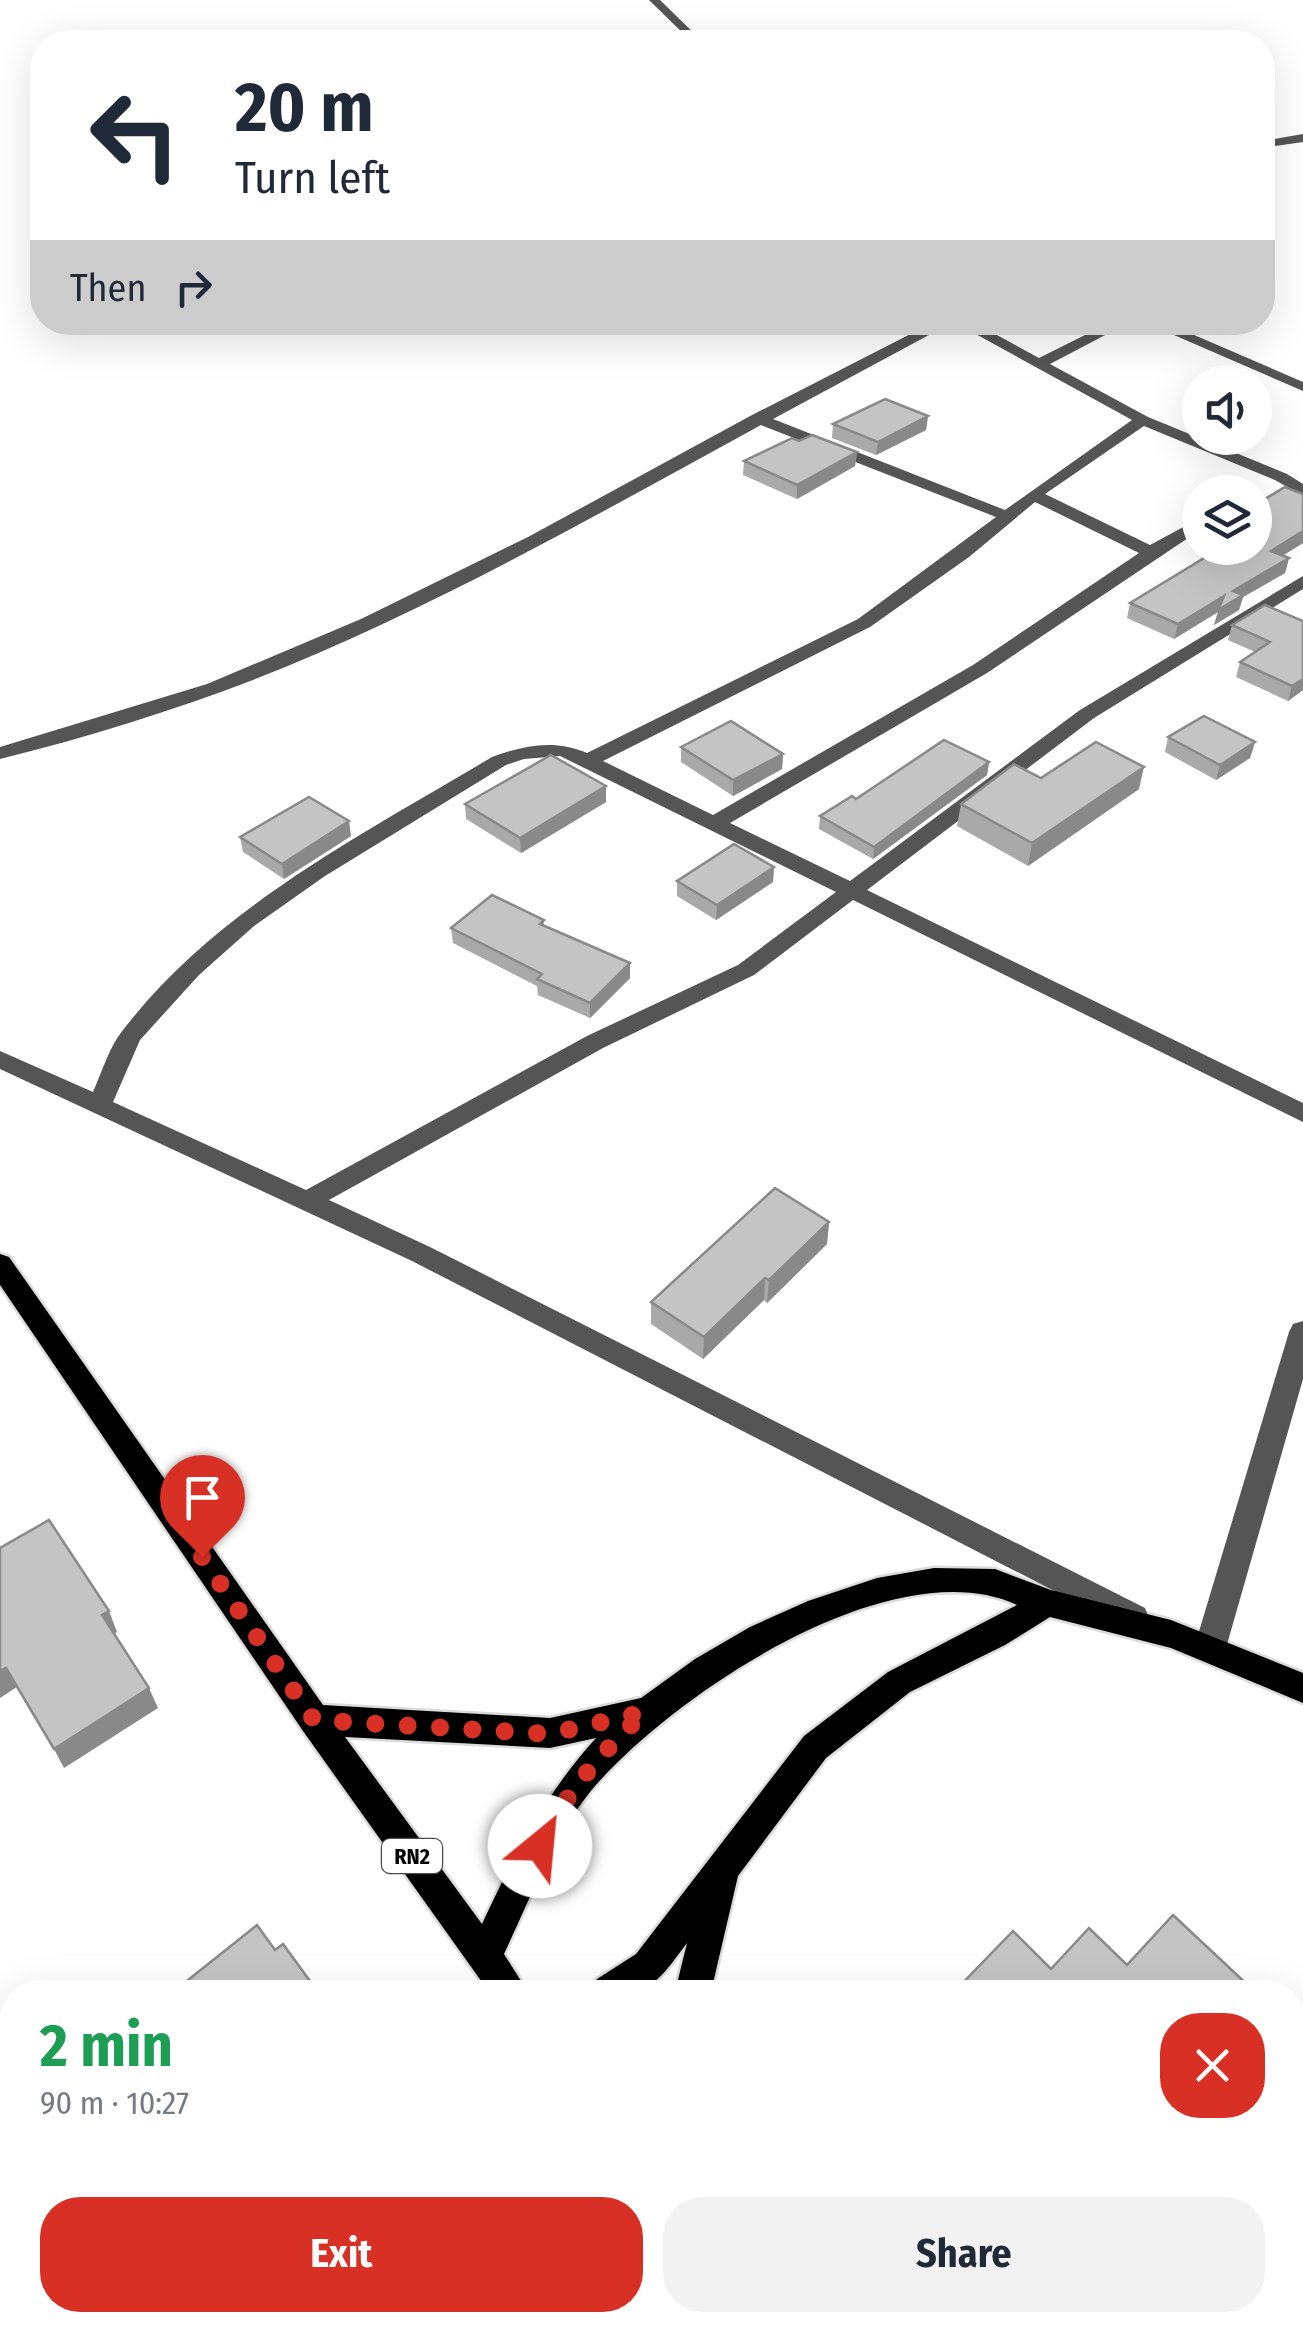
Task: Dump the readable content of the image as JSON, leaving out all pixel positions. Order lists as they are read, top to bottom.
{
  "streets": {
    "main road": ["RN2"]
  },
  "page": {
    "turn": ["20 m", "Turn left"],
    "then": "Then",
    "heading": ["2 min", "90 m · 10:27"],
    "buttons": ["Exit", "Share"]
  }
}
